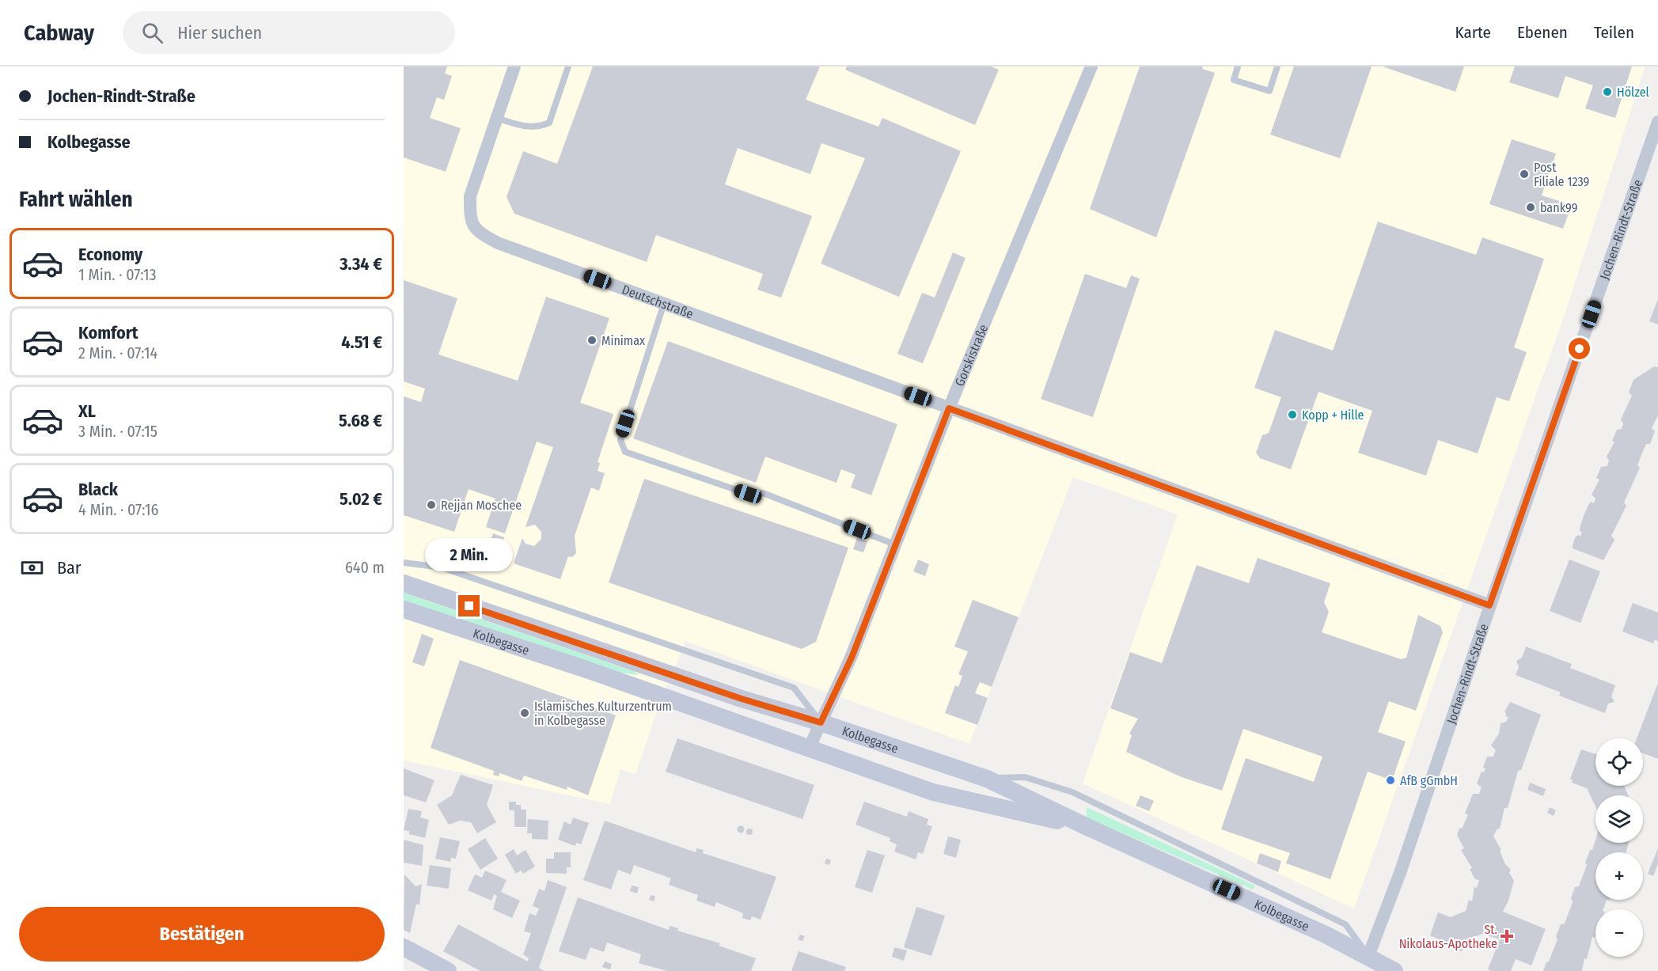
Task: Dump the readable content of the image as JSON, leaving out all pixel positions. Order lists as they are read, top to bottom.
{
  "streets": {
    "main road": ["Kolbegasse"],
    "street": ["Jochen-Rindt-Straße", "Deutschstraße", "Gorskistraße"]
  },
  "crossings": [
    ["Jochen-Rindt-Straße", "Deutschstraße"],
    ["Jochen-Rindt-Straße", "Kolbegasse"],
    ["Deutschstraße", "Gorskistraße"],
    ["Gorskistraße", "Kolbegasse"]
  ],
  "places": {
    "other": [
      "Hölzel",
      "Post Filiale 1239",
      "bank99",
      "Minimax",
      "Kopp + Hille",
      "Rejjan Moschee",
      "Islamisches Kulturzentrum in Kolbegasse",
      "AfB gGmbH"
    ],
    "health": ["St. Nikolaus-Apotheke"]
  },
  "page": {
    "header": "Cabway",
    "search": "Hier suchen",
    "nav": ["Karte", "Ebenen", "Teilen"],
    "banner": ["Jochen-Rindt-Straße", "Kolbegasse"],
    "heading": "Fahrt wählen",
    "list": [
      {
        "name": "Economy",
        "note": "1 Min. · 07:13",
        "value": "3.34 €"
      },
      {
        "name": "Komfort",
        "note": "2 Min. · 07:14",
        "value": "4.51 €"
      },
      {
        "name": "XL",
        "note": "3 Min. · 07:15",
        "value": "5.68 €"
      },
      {
        "name": "Black",
        "note": "4 Min. · 07:16",
        "value": "5.02 €"
      }
    ],
    "bubble": "2 Min.",
    "pay": ["Bar", "640 m"],
    "map_buttons": ["+", "−"],
    "buttons": "Bestätigen"
  }
}
